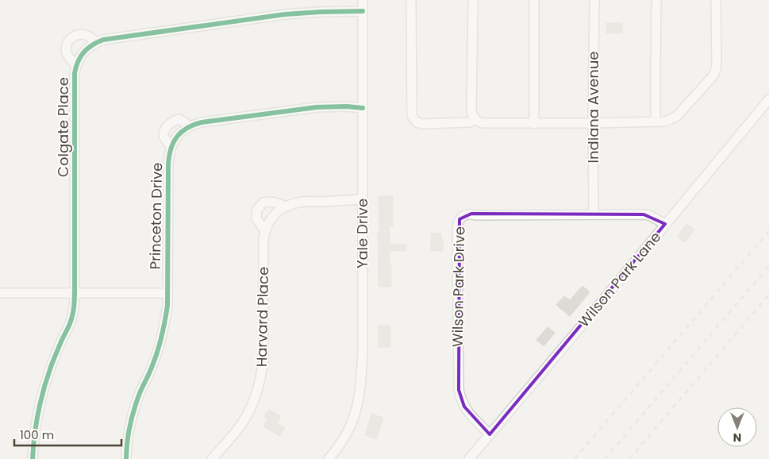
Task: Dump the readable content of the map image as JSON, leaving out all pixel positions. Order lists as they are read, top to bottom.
{
  "streets": {
    "street": [
      "Indiana Avenue",
      "Colgate Place",
      "Princeton Drive",
      "Yale Drive",
      "Wilson Park Lane",
      "Wilson Park Drive",
      "Harvard Place"
    ]
  },
  "crossings": [
    ["Indiana Avenue", "Wilson Park Drive"],
    ["Colgate Place", "Yale Drive"],
    ["Princeton Drive", "Yale Drive"],
    ["Yale Drive", "Harvard Place"],
    ["Wilson Park Lane", "Wilson Park Drive"]
  ],
  "scale_bar": "100 m",
  "north": "bottom"
}
